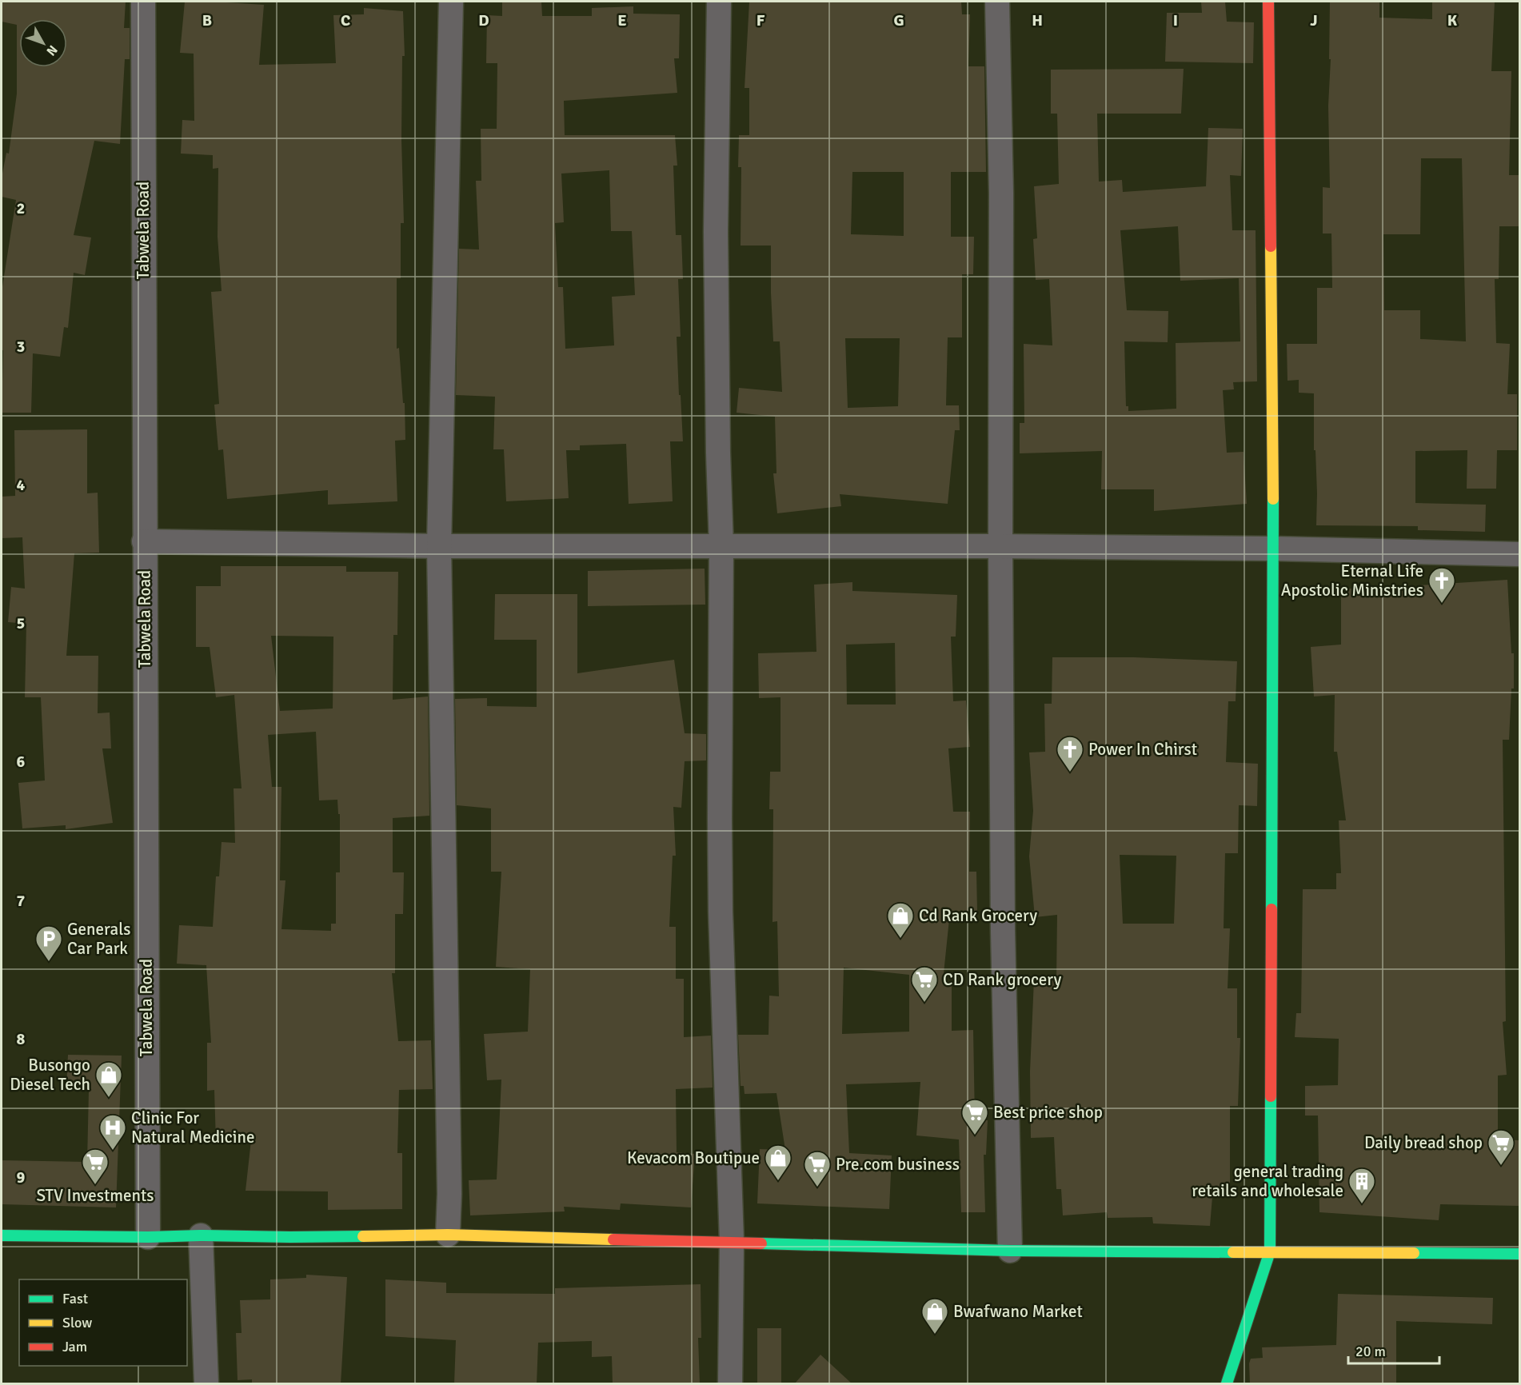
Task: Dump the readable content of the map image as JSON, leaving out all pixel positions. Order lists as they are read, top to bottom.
{
  "streets": {
    "street": ["Tabwela Road"]
  },
  "places": {
    "church": ["Eternal Life Apostolic Ministries", "Power In Chirst"],
    "shop": [
      "Cd Rank Grocery",
      "Busongo Diesel Tech",
      "Kevacom Boutipue",
      "Bwafwano Market"
    ],
    "parking": ["Generals Car Park"],
    "supermarket": [
      "CD Rank grocery",
      "Best price shop",
      "Daily bread shop",
      "STV Investments",
      "Pre.com business"
    ],
    "hospital": ["Clinic For Natural Medicine"],
    "building": ["general trading retails and wholesale"]
  },
  "legend": ["Fast", "Slow", "Jam"],
  "scale_bar": "20 m",
  "north": "bottom right",
  "grid": {
    "columns": [
      "B",
      "C",
      "D",
      "E",
      "F",
      "G",
      "H",
      "I",
      "J",
      "K"
    ],
    "rows": [
      "2",
      "3",
      "4",
      "5",
      "6",
      "7",
      "8",
      "9"
    ]
  }
}
